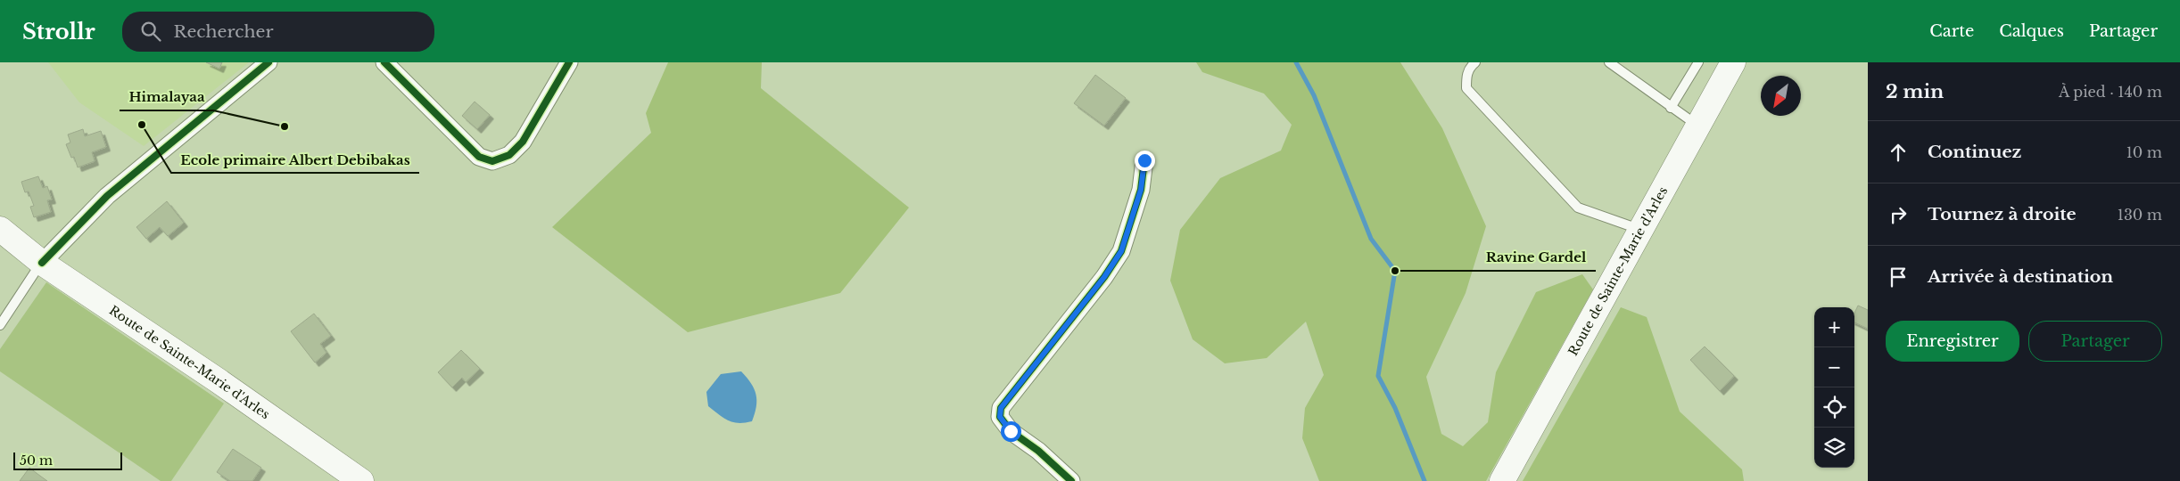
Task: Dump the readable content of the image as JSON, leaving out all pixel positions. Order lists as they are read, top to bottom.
{
  "streets": {
    "main road": ["Route de Sainte-Marie d'Arles"]
  },
  "places": ["Ecole primaire Albert Debibakas", "Himalayaa", "Ravine Gardel"],
  "scale_bar": "50 m",
  "north": "bottom left",
  "page": {
    "header": "Strollr",
    "search": "Rechercher",
    "nav": ["Carte", "Calques", "Partager"],
    "heading": ["2 min", "À pied · 140 m"],
    "list": [
      ["Continuez", "10 m"],
      ["Tournez à droite", "130 m"],
      "Arrivée à destination"
    ],
    "map_buttons": ["+", "−"],
    "buttons": ["Enregistrer", "Partager"],
    "scale": "50 m"
  }
}
